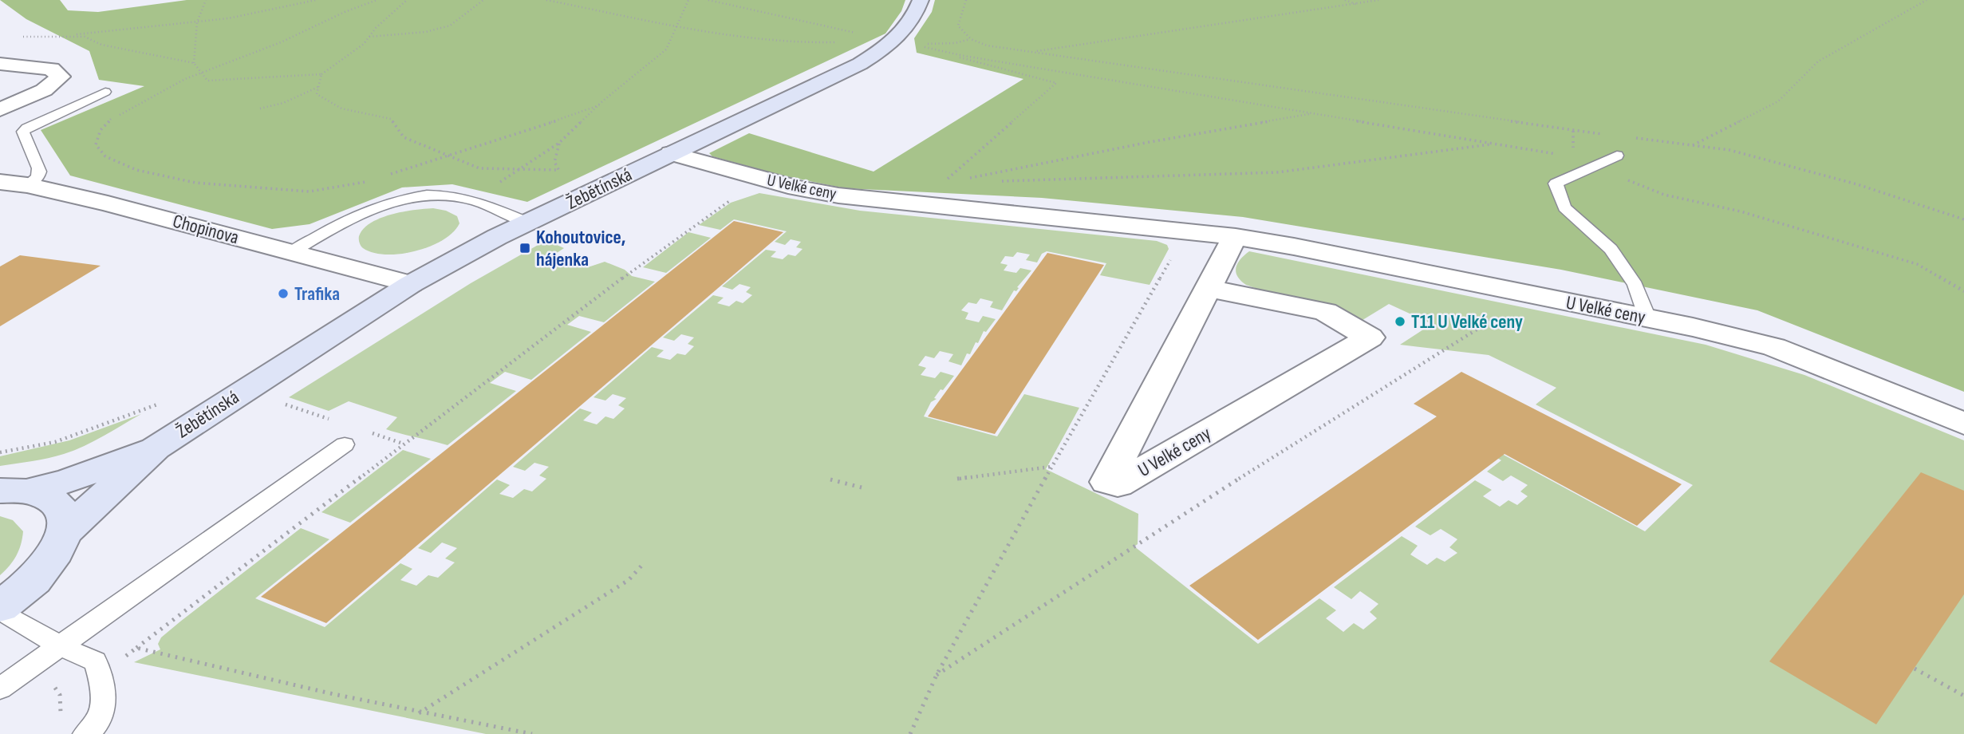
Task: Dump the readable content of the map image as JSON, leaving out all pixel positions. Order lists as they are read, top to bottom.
{
  "streets": {
    "street": ["U Velké ceny", "Žebětínská", "Chopinova"]
  },
  "crossings": [
    ["U Velké ceny", "Žebětínská"],
    ["Žebětínská", "Chopinova"]
  ],
  "places": {
    "transit": ["Kohoutovice, hájenka"],
    "other": ["Trafika", "T11 U Velké ceny"]
  }
}
